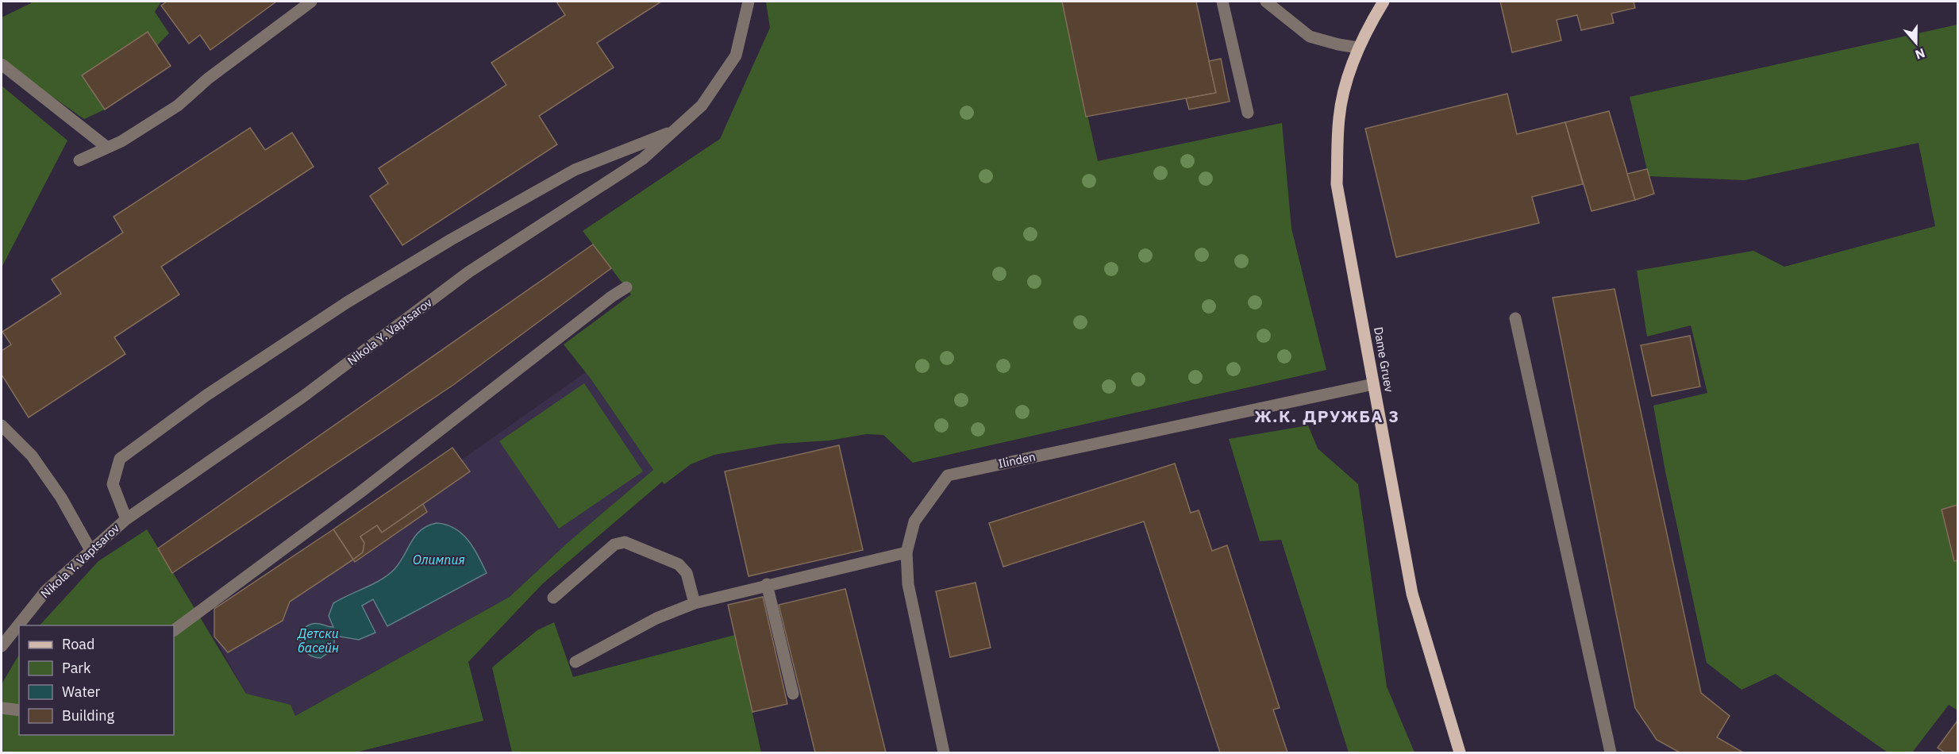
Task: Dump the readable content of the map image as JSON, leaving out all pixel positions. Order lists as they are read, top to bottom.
{
  "streets": {
    "main road": ["Dame Gruev"],
    "street": ["Nikola Y. Vaptsarov", "Ilinden"]
  },
  "crossings": [
    ["Dame Gruev", "Ilinden"]
  ],
  "districts": ["Ж.К. ДРУЖБА 3"],
  "water": ["Олимпия", "Детски басейн"],
  "legend": [
    "Road",
    "Park",
    "Water",
    "Building"
  ],
  "north": "bottom"
}
